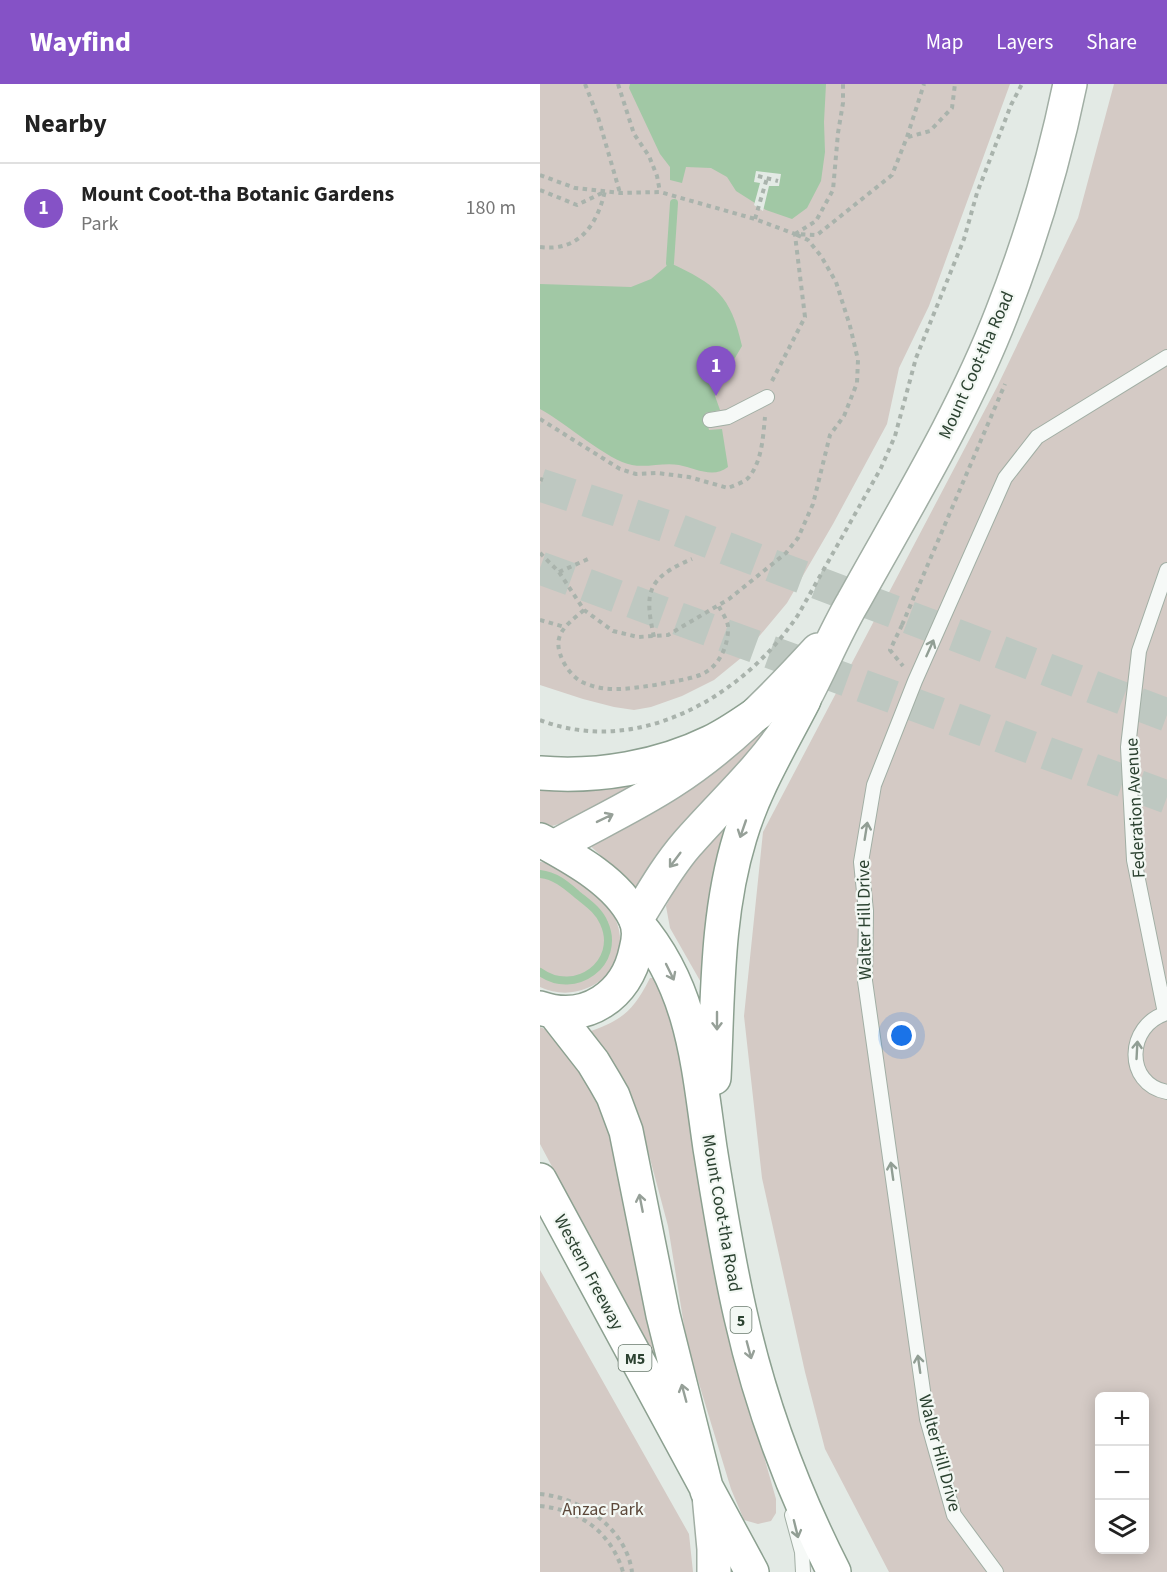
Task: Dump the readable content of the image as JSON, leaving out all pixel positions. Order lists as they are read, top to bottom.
{
  "streets": {
    "main road": [
      "Mount Coot-tha Road",
      "Western Freeway",
      "5",
      "M5"
    ],
    "lane": ["Federation Avenue", "Walter Hill Drive"]
  },
  "crossings": [
    ["Mount Coot-tha Road", "5"]
  ],
  "one_way": ["Walter Hill Drive"],
  "parks": ["Anzac Park"],
  "page": {
    "header": "Wayfind",
    "nav": ["Map", "Layers", "Share"],
    "heading": "Nearby",
    "list": [
      {
        "mark": "1",
        "name": "Mount Coot-tha Botanic Gardens",
        "note": "Park",
        "value": "180 m"
      }
    ],
    "pins": "1",
    "map_buttons": ["+", "−"]
  }
}
